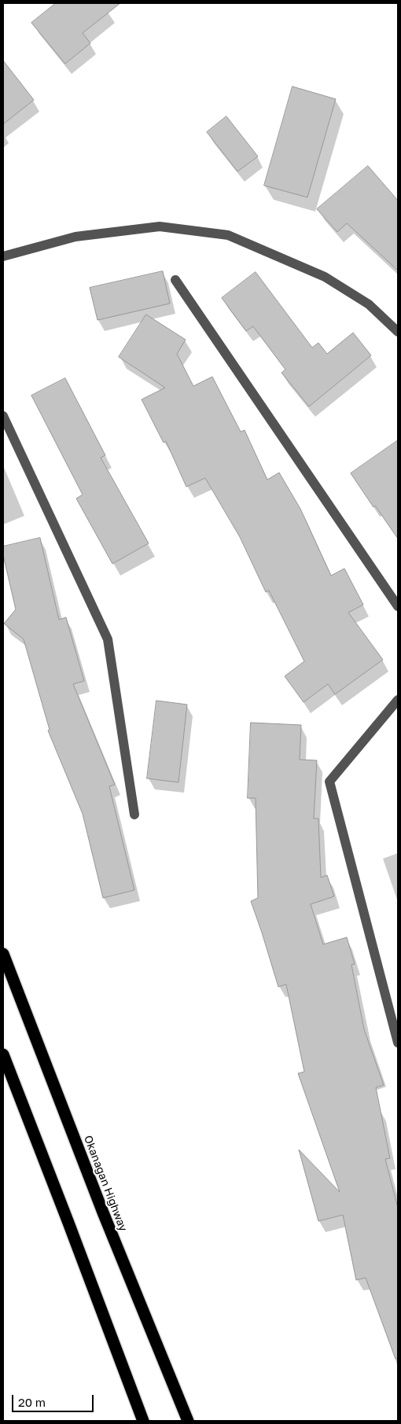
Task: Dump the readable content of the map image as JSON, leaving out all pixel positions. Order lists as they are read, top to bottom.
{
  "streets": {
    "highway": ["Okanagan Highway"]
  },
  "scale_bar": "20 m"
}
